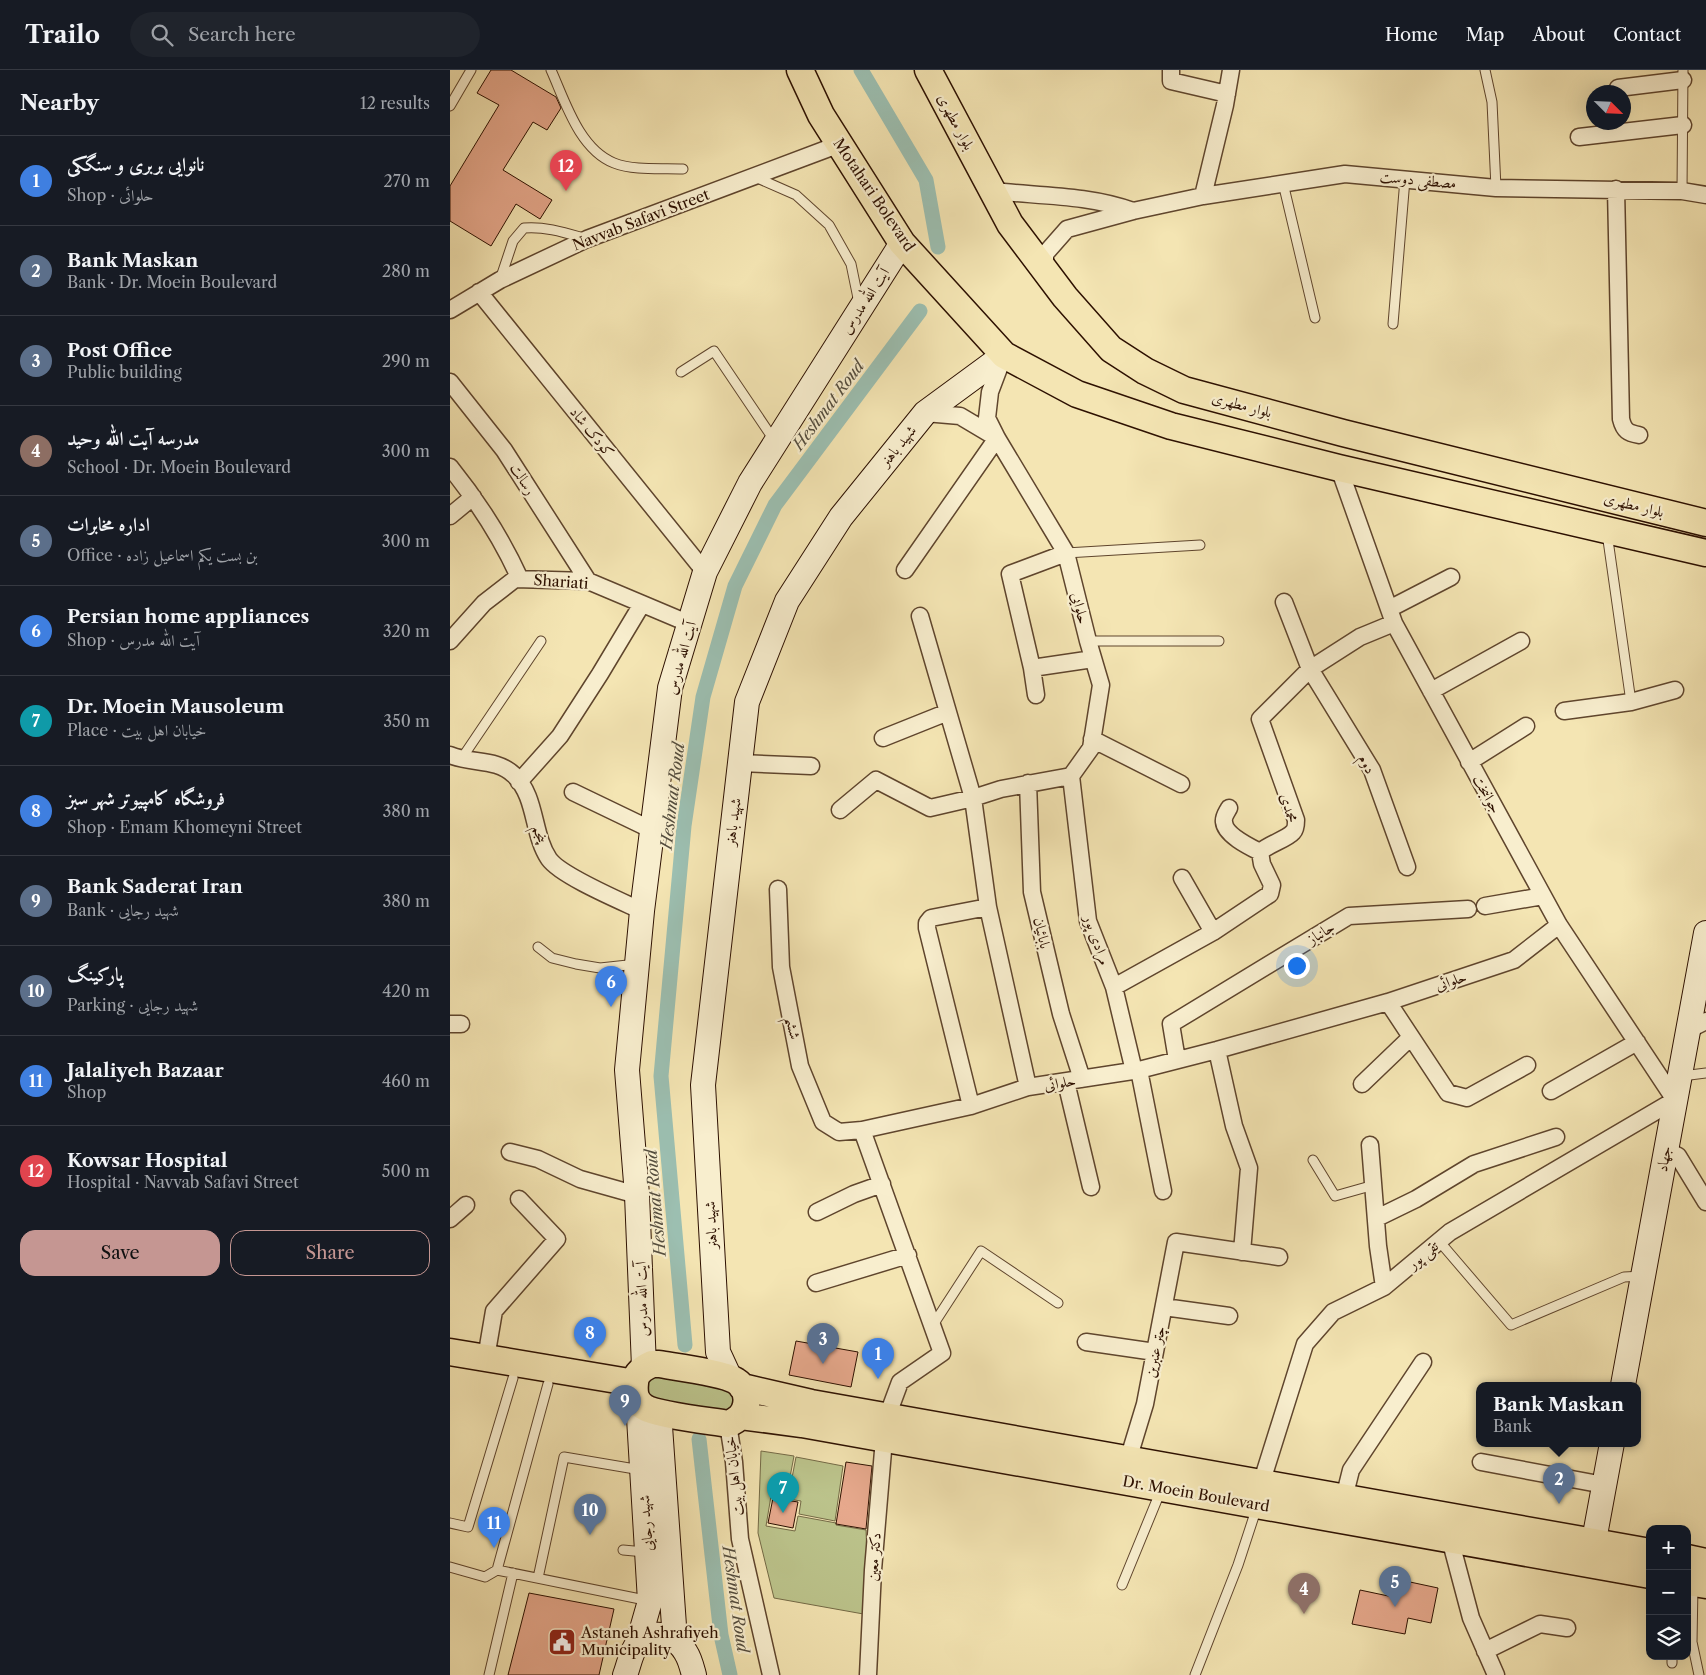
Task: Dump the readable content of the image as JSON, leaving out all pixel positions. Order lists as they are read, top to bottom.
{
  "streets": {
    "main road": [
      "بلوار مطهری",
      "Motahari Bolevard",
      "آیت الله مدرس",
      "شهید باهنر",
      "جهاد",
      "Dr. Moein Boulevard",
      "شهید رجایی"
    ],
    "street": [
      "مصطفی دوست",
      "Navvab Safavi Street",
      "کودک شاد",
      "رسالت",
      "Shariati",
      "حلوایی",
      "دوم",
      "جوانبخت",
      "محمدی",
      "پنجم",
      "بابائیان",
      "جانباز",
      "مرادی پور",
      "حلوائی",
      "ششم",
      "تقی پور",
      "چتر عنبرین",
      "خیابان اهل بیت",
      "دکتر معین"
    ]
  },
  "crossings": [
    ["بلوار مطهری", "مصطفی دوست"],
    ["بلوار مطهری", "Motahari Bolevard"],
    ["بلوار مطهری", "شهید باهنر"],
    ["بلوار مطهری", "حلوایی"],
    ["بلوار مطهری", "جوانبخت"],
    ["Motahari Bolevard", "Navvab Safavi Street"],
    ["Motahari Bolevard", "آیت الله مدرس"],
    ["Motahari Bolevard", "شهید باهنر"],
    ["Motahari Bolevard", "حلوایی"],
    ["Navvab Safavi Street", "کودک شاد"],
    ["آیت الله مدرس", "کودک شاد"],
    ["آیت الله مدرس", "Shariati"],
    ["آیت الله مدرس", "پنجم"],
    ["آیت الله مدرس", "Dr. Moein Boulevard"],
    ["آیت الله مدرس", "شهید رجایی"],
    ["شهید باهنر", "حلوایی"],
    ["شهید باهنر", "Dr. Moein Boulevard"],
    ["رسالت", "Shariati"],
    ["حلوایی", "مرادی پور"],
    ["دوم", "محمدی"],
    ["جوانبخت", "محمدی"],
    ["جوانبخت", "حلوائی"],
    ["جوانبخت", "جهاد"],
    ["جوانبخت", "تقی پور"],
    ["بابائیان", "حلوائی"],
    ["جانباز", "حلوائی"],
    ["مرادی پور", "حلوائی"],
    ["حلوائی", "ششم"],
    ["جهاد", "تقی پور"],
    ["تقی پور", "Dr. Moein Boulevard"],
    ["چتر عنبرین", "Dr. Moein Boulevard"],
    ["خیابان اهل بیت", "Dr. Moein Boulevard"],
    ["Dr. Moein Boulevard", "شهید رجایی"],
    ["Dr. Moein Boulevard", "دکتر معین"]
  ],
  "water": ["Heshmat Roud"],
  "places": {
    "public building": ["Astaneh Ashrafiyeh Municipality"]
  },
  "north": "bottom right",
  "page": {
    "header": "Trailo",
    "search": "Search here",
    "nav": [
      "Home",
      "Map",
      "About",
      "Contact"
    ],
    "heading": ["Nearby", "12 results"],
    "list": [
      {
        "mark": "1",
        "name": "نانوایی بربری و سنگکی",
        "note": "Shop · حلوائی",
        "value": "270 m"
      },
      {
        "mark": "2",
        "name": "Bank Maskan",
        "note": "Bank · Dr. Moein Boulevard",
        "value": "280 m"
      },
      {
        "mark": "3",
        "name": "Post Office",
        "note": "Public building",
        "value": "290 m"
      },
      {
        "mark": "4",
        "name": "مدرسه آیت الله وحید",
        "note": "School · Dr. Moein Boulevard",
        "value": "300 m"
      },
      {
        "mark": "5",
        "name": "اداره مخابرات",
        "note": "Office · بن بست یکم اسماعیل زاده",
        "value": "300 m"
      },
      {
        "mark": "6",
        "name": "Persian home appliances",
        "note": "Shop · آیت الله مدرس",
        "value": "320 m"
      },
      {
        "mark": "7",
        "name": "Dr. Moein Mausoleum",
        "note": "Place · خیابان اهل بیت",
        "value": "350 m"
      },
      {
        "mark": "8",
        "name": "فروشگاه کامپیوتر شهر سبز",
        "note": "Shop · Emam Khomeyni Street",
        "value": "380 m"
      },
      {
        "mark": "9",
        "name": "Bank Saderat Iran",
        "note": "Bank · شهید رجایی",
        "value": "380 m"
      },
      {
        "mark": "10",
        "name": "پارکینگ",
        "note": "Parking · شهید رجایی",
        "value": "420 m"
      },
      {
        "mark": "11",
        "name": "Jalaliyeh Bazaar",
        "note": "Shop",
        "value": "460 m"
      },
      {
        "mark": "12",
        "name": "Kowsar Hospital",
        "note": "Hospital · Navvab Safavi Street",
        "value": "500 m"
      }
    ],
    "pins": [
      "12",
      "6",
      "8",
      "3",
      "1",
      "9",
      "2",
      "7",
      "10",
      "11",
      "5",
      "4"
    ],
    "buttons": ["Save", "Share"],
    "popup": ["Bank Maskan", "Bank"],
    "map_buttons": ["+", "−"]
  }
}
